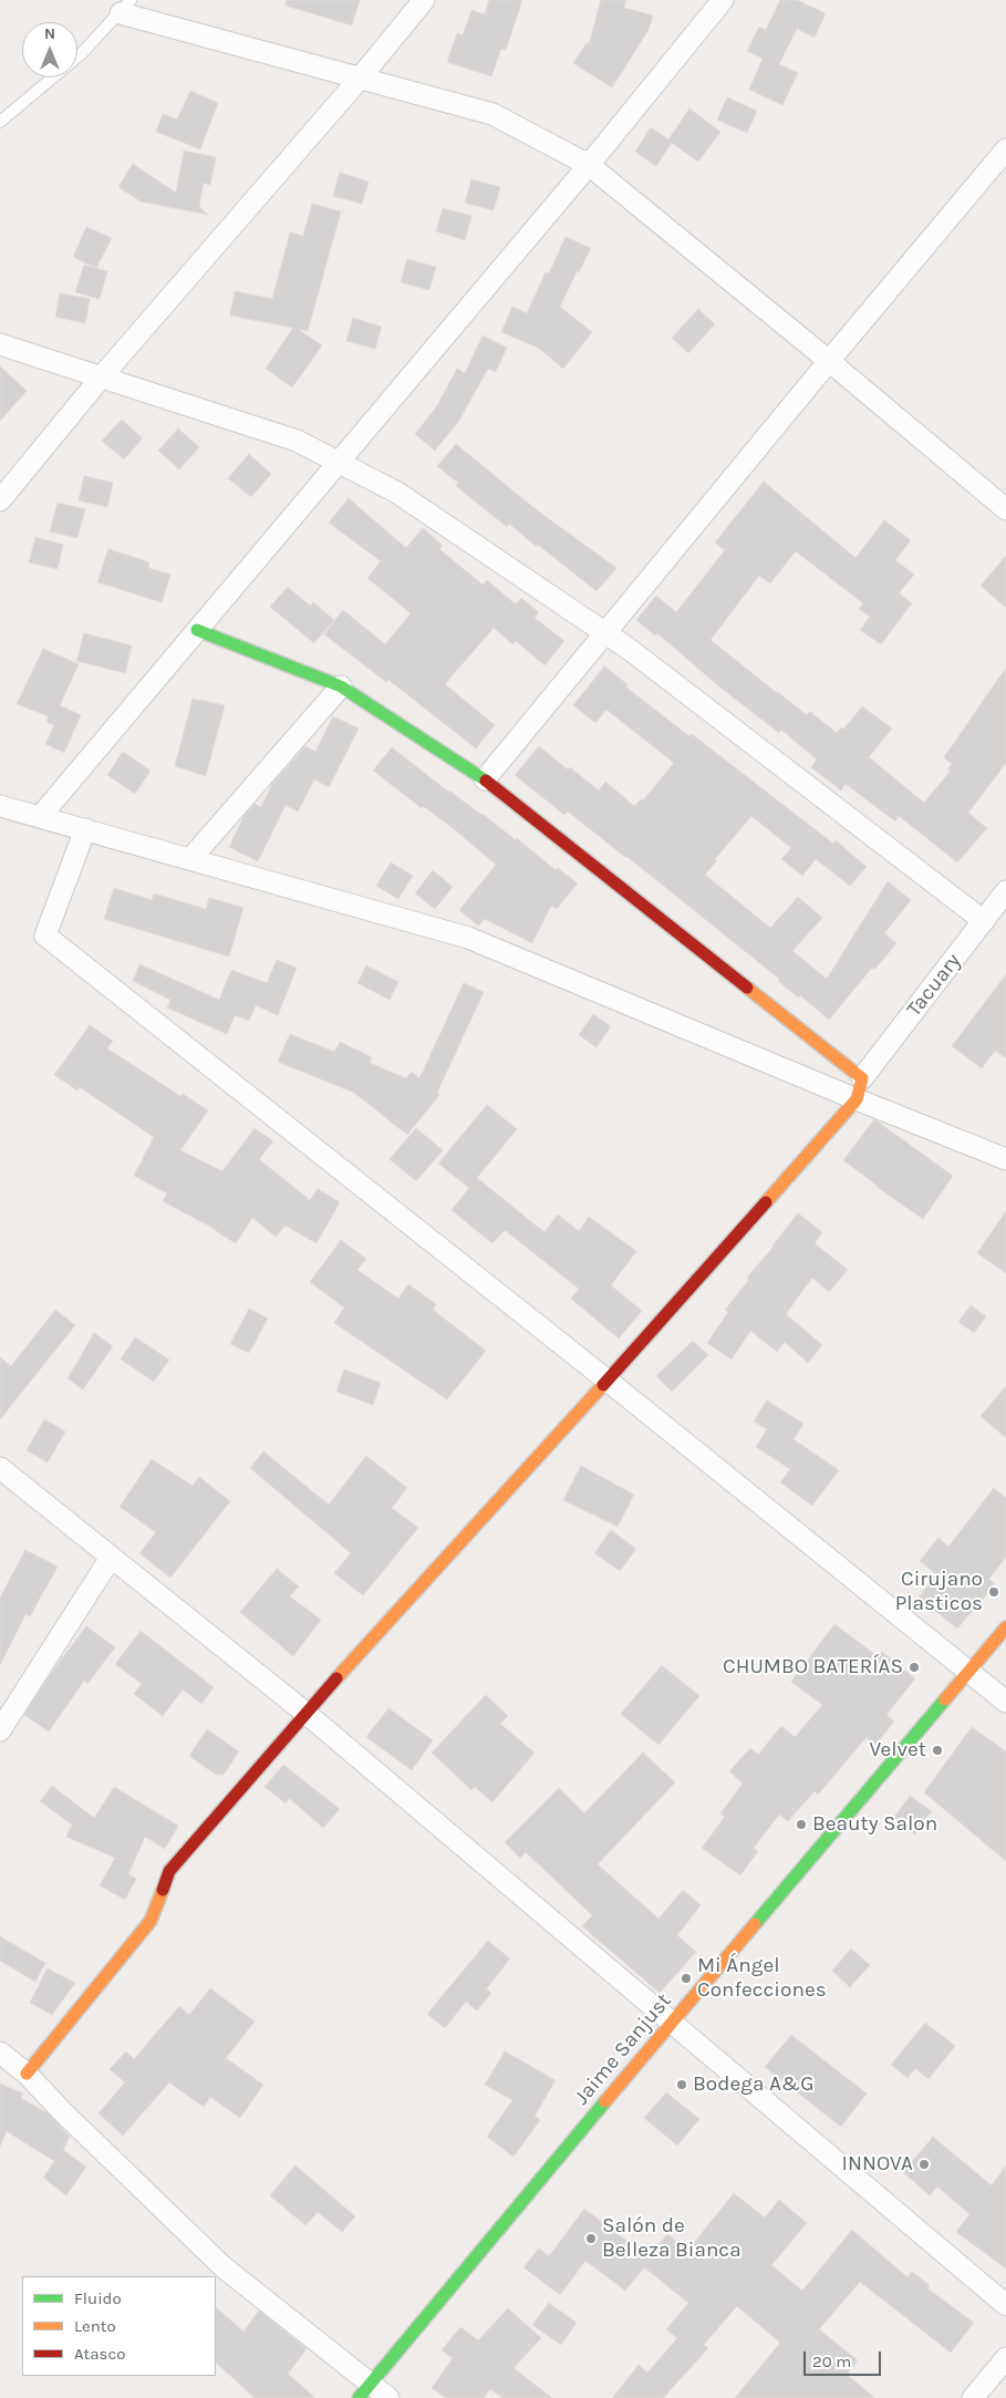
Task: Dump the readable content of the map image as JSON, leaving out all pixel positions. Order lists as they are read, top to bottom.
{
  "streets": {
    "street": ["Tacuary", "Jaime Sanjust"]
  },
  "places": [
    "Cirujano Plasticos",
    "CHUMBO BATERÍAS",
    "Velvet",
    "Beauty Salon",
    "Mi Ángel Confecciones",
    "Bodega A&G",
    "INNOVA",
    "Salón de Belleza Bianca"
  ],
  "legend": ["Fluido", "Lento", "Atasco"],
  "scale_bar": "20 m",
  "north": "top"
}
